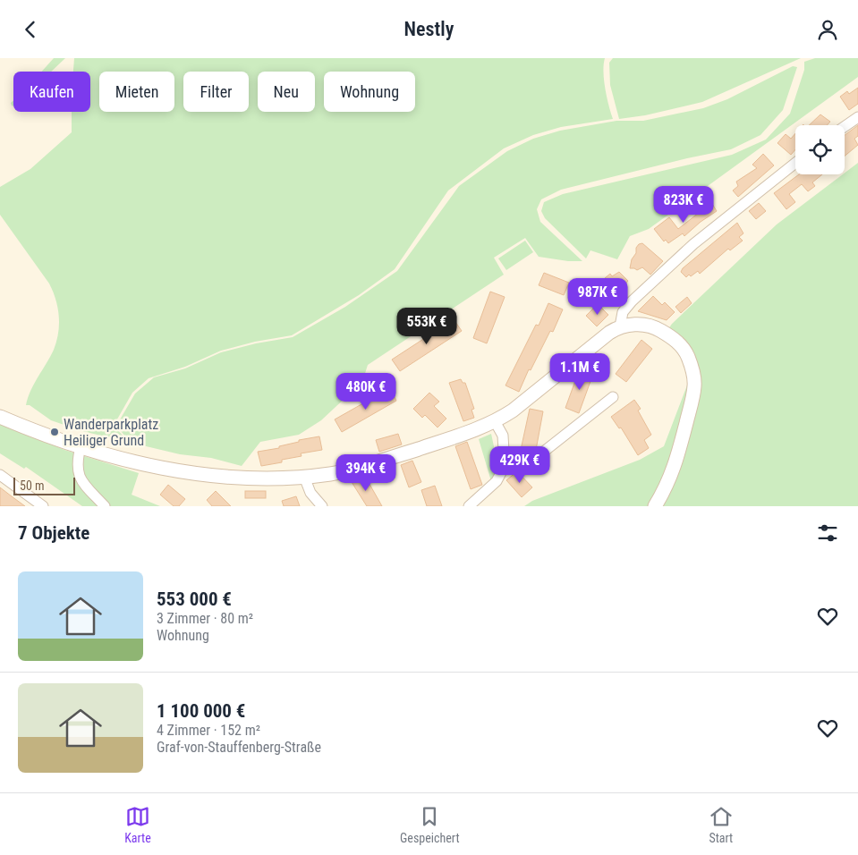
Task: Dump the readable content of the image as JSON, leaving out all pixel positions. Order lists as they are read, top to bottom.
{
  "places": ["Wanderparkplatz Heiliger Grund"],
  "scale_bar": "50 m",
  "page": {
    "header": "Nestly",
    "chip": [
      "Kaufen",
      "Mieten",
      "Filter",
      "Neu",
      "Wohnung"
    ],
    "price": [
      "823K €",
      "987K €",
      "553K €",
      "1.1M €",
      "480K €",
      "429K €",
      "394K €"
    ],
    "scale": "50 m",
    "heading": "7 Objekte",
    "list": [
      {
        "name": "553 000 €",
        "note": "3 Zimmer · 80 m² · Wohnung"
      },
      {
        "name": "1 100 000 €",
        "note": "4 Zimmer · 152 m² · Graf-von-Stauffenberg-Straße"
      }
    ],
    "tabs": ["Karte", "Gespeichert", "Start"]
  }
}
